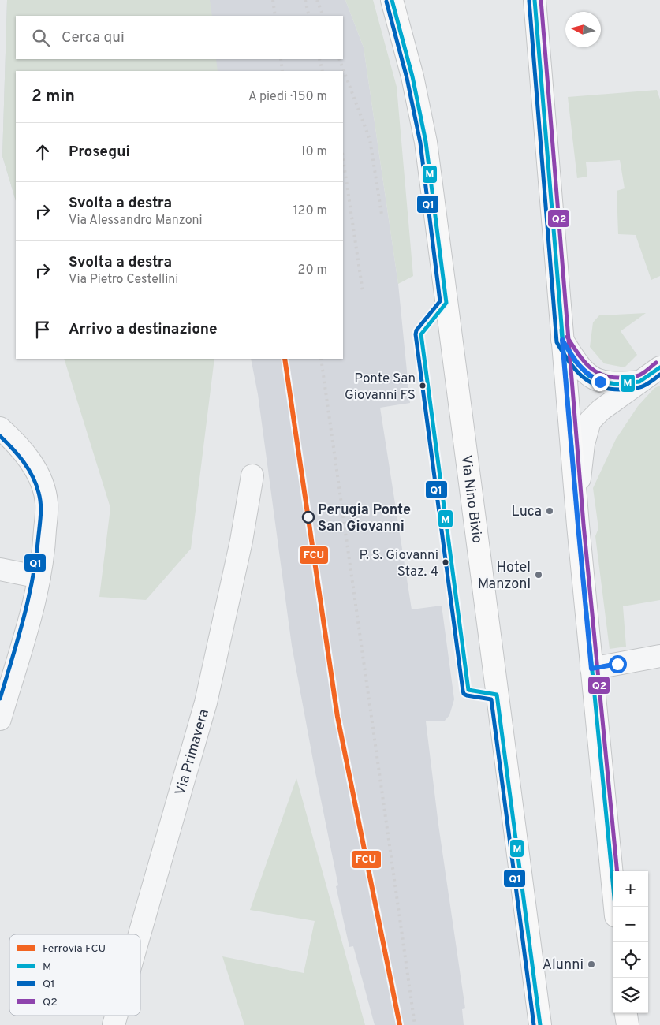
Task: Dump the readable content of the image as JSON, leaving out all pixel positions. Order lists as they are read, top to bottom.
{
  "streets": {
    "main road": ["Via Nino Bixio"],
    "street": ["Via Primavera"]
  },
  "places": [
    "Ponte San Giovanni FS",
    "Luca",
    "Perugia Ponte San Giovanni",
    "P. S. Giovanni Staz. 4",
    "Hotel Manzoni",
    "Alunni"
  ],
  "lines": [
    "transit line M",
    "transit line Q2",
    "transit line Q1",
    "rail line FCU"
  ],
  "legend": [
    "Ferrovia FCU",
    "M",
    "Q1",
    "Q2"
  ],
  "north": "left",
  "page": {
    "search": "Cerca qui",
    "heading": ["2 min", "A piedi · 150 m"],
    "list": [
      ["Prosegui", "10 m"],
      ["Svolta a destra", "Via Alessandro Manzoni", "120 m"],
      ["Svolta a destra", "Via Pietro Cestellini", "20 m"],
      "Arrivo a destinazione"
    ],
    "map_buttons": ["+", "−"]
  }
}
